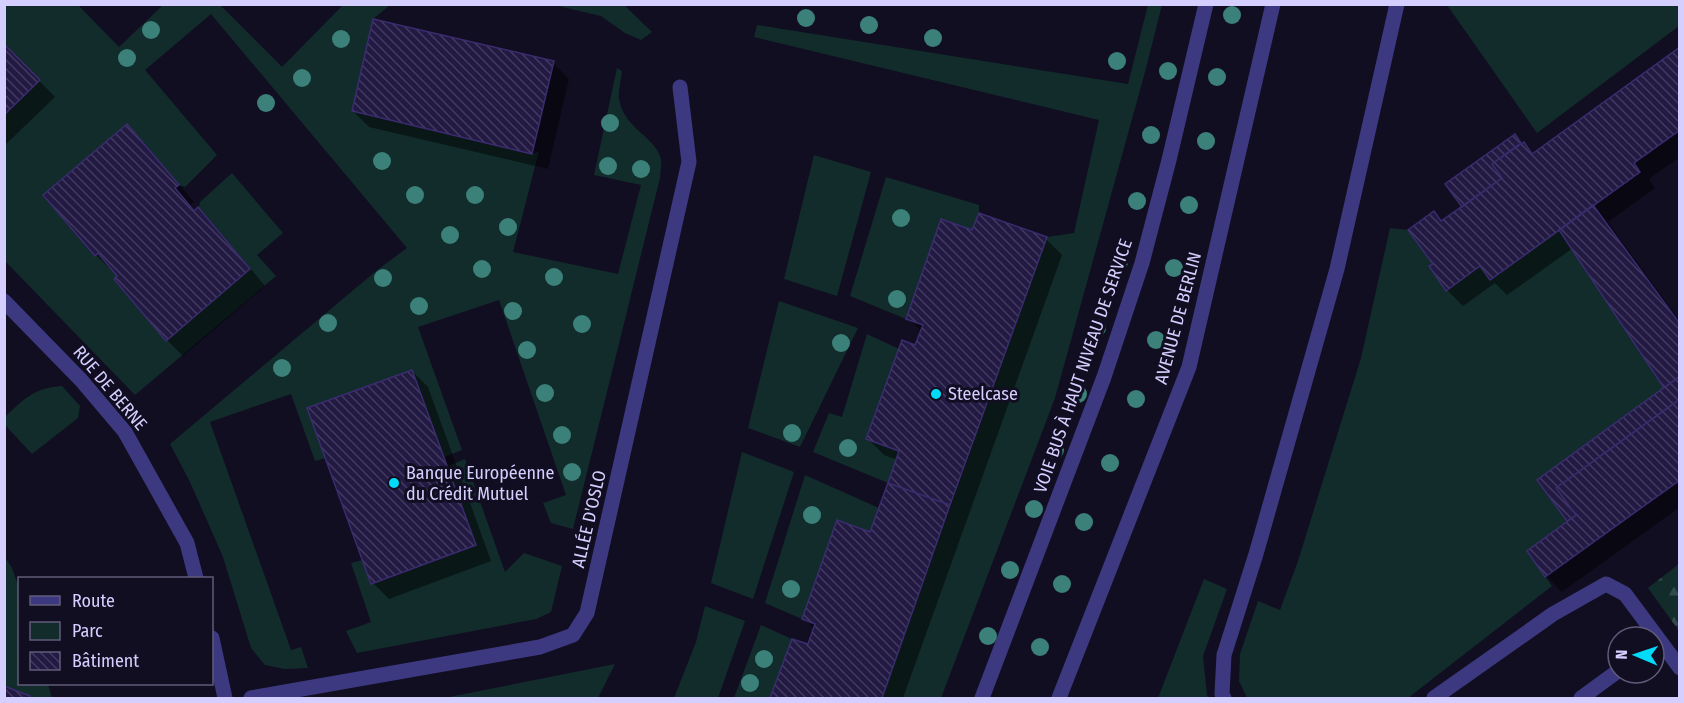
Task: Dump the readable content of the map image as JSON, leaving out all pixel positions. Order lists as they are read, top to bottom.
{
  "streets": {
    "street": [
      "AVENUE DE BERLIN",
      "VOIE BUS À HAUT NIVEAU DE SERVICE",
      "RUE DE BERNE",
      "ALLÉE D'OSLO"
    ]
  },
  "places": ["Steelcase", "Banque Européenne du Crédit Mutuel"],
  "legend": ["Route", "Parc", "Bâtiment"],
  "north": "left"
}
